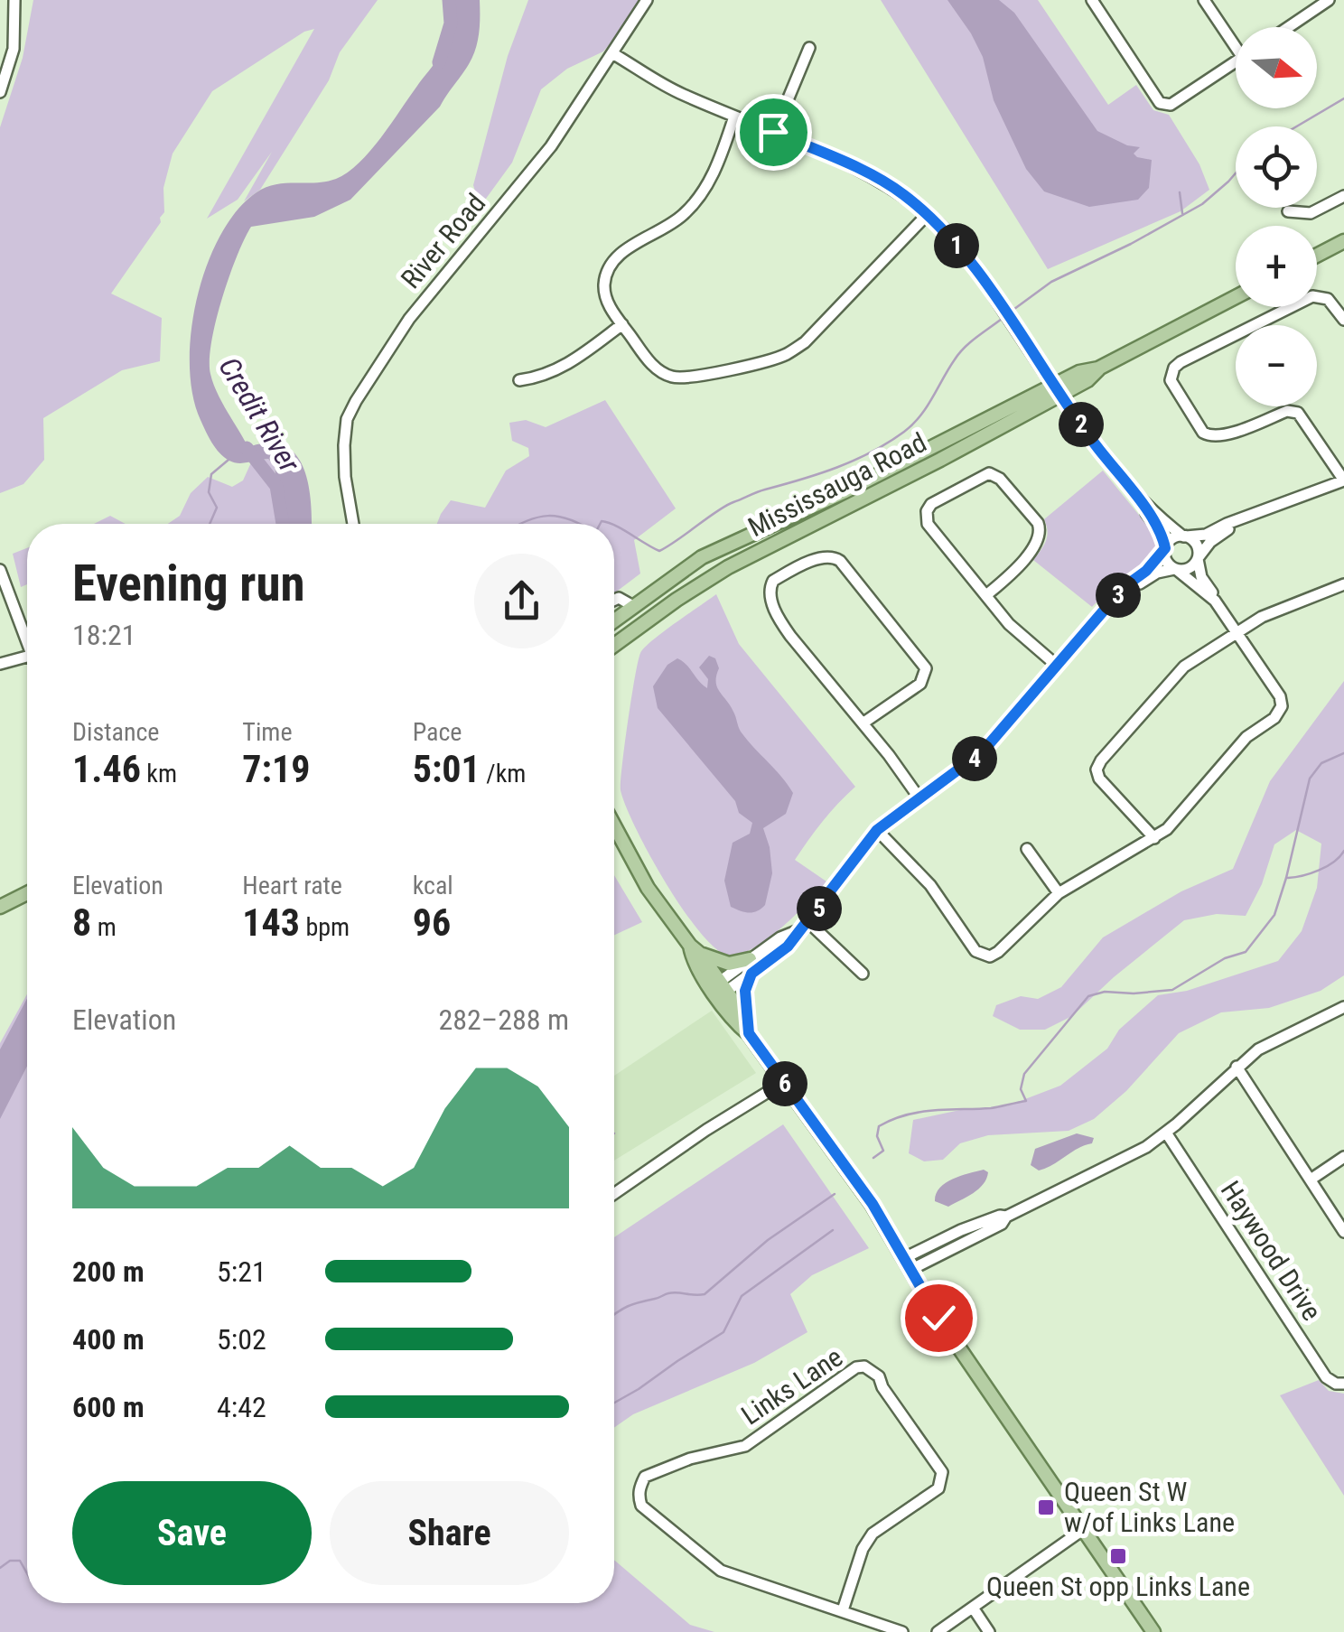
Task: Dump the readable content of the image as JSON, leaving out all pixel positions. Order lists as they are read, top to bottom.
{
  "streets": {
    "main road": ["Mississauga Road"],
    "street": ["River Road", "Haywood Drive", "Links Lane"]
  },
  "water": ["Credit River"],
  "places": {
    "transit": ["Queen St W w/of Links Lane", "Queen St opp Links Lane"]
  },
  "north": "right",
  "page": {
    "map_buttons": ["+", "−"],
    "pins": [
      "1",
      "2",
      "3",
      "4",
      "5",
      "6"
    ],
    "heading": ["Evening run", "18:21"],
    "stats": [
      ["Distance", "1.46 km"],
      ["Time", "7:19"],
      ["Pace", "5:01 /km"],
      ["Elevation", "8 m"],
      ["Heart rate", "143 bpm"],
      ["kcal", "96"]
    ],
    "chart": ["Elevation", "282–288 m"],
    "list": [
      {
        "name": "200 m",
        "note": "5:21"
      },
      {
        "name": "400 m",
        "note": "5:02"
      },
      {
        "name": "600 m",
        "note": "4:42"
      }
    ],
    "buttons": ["Save", "Share"]
  }
}
